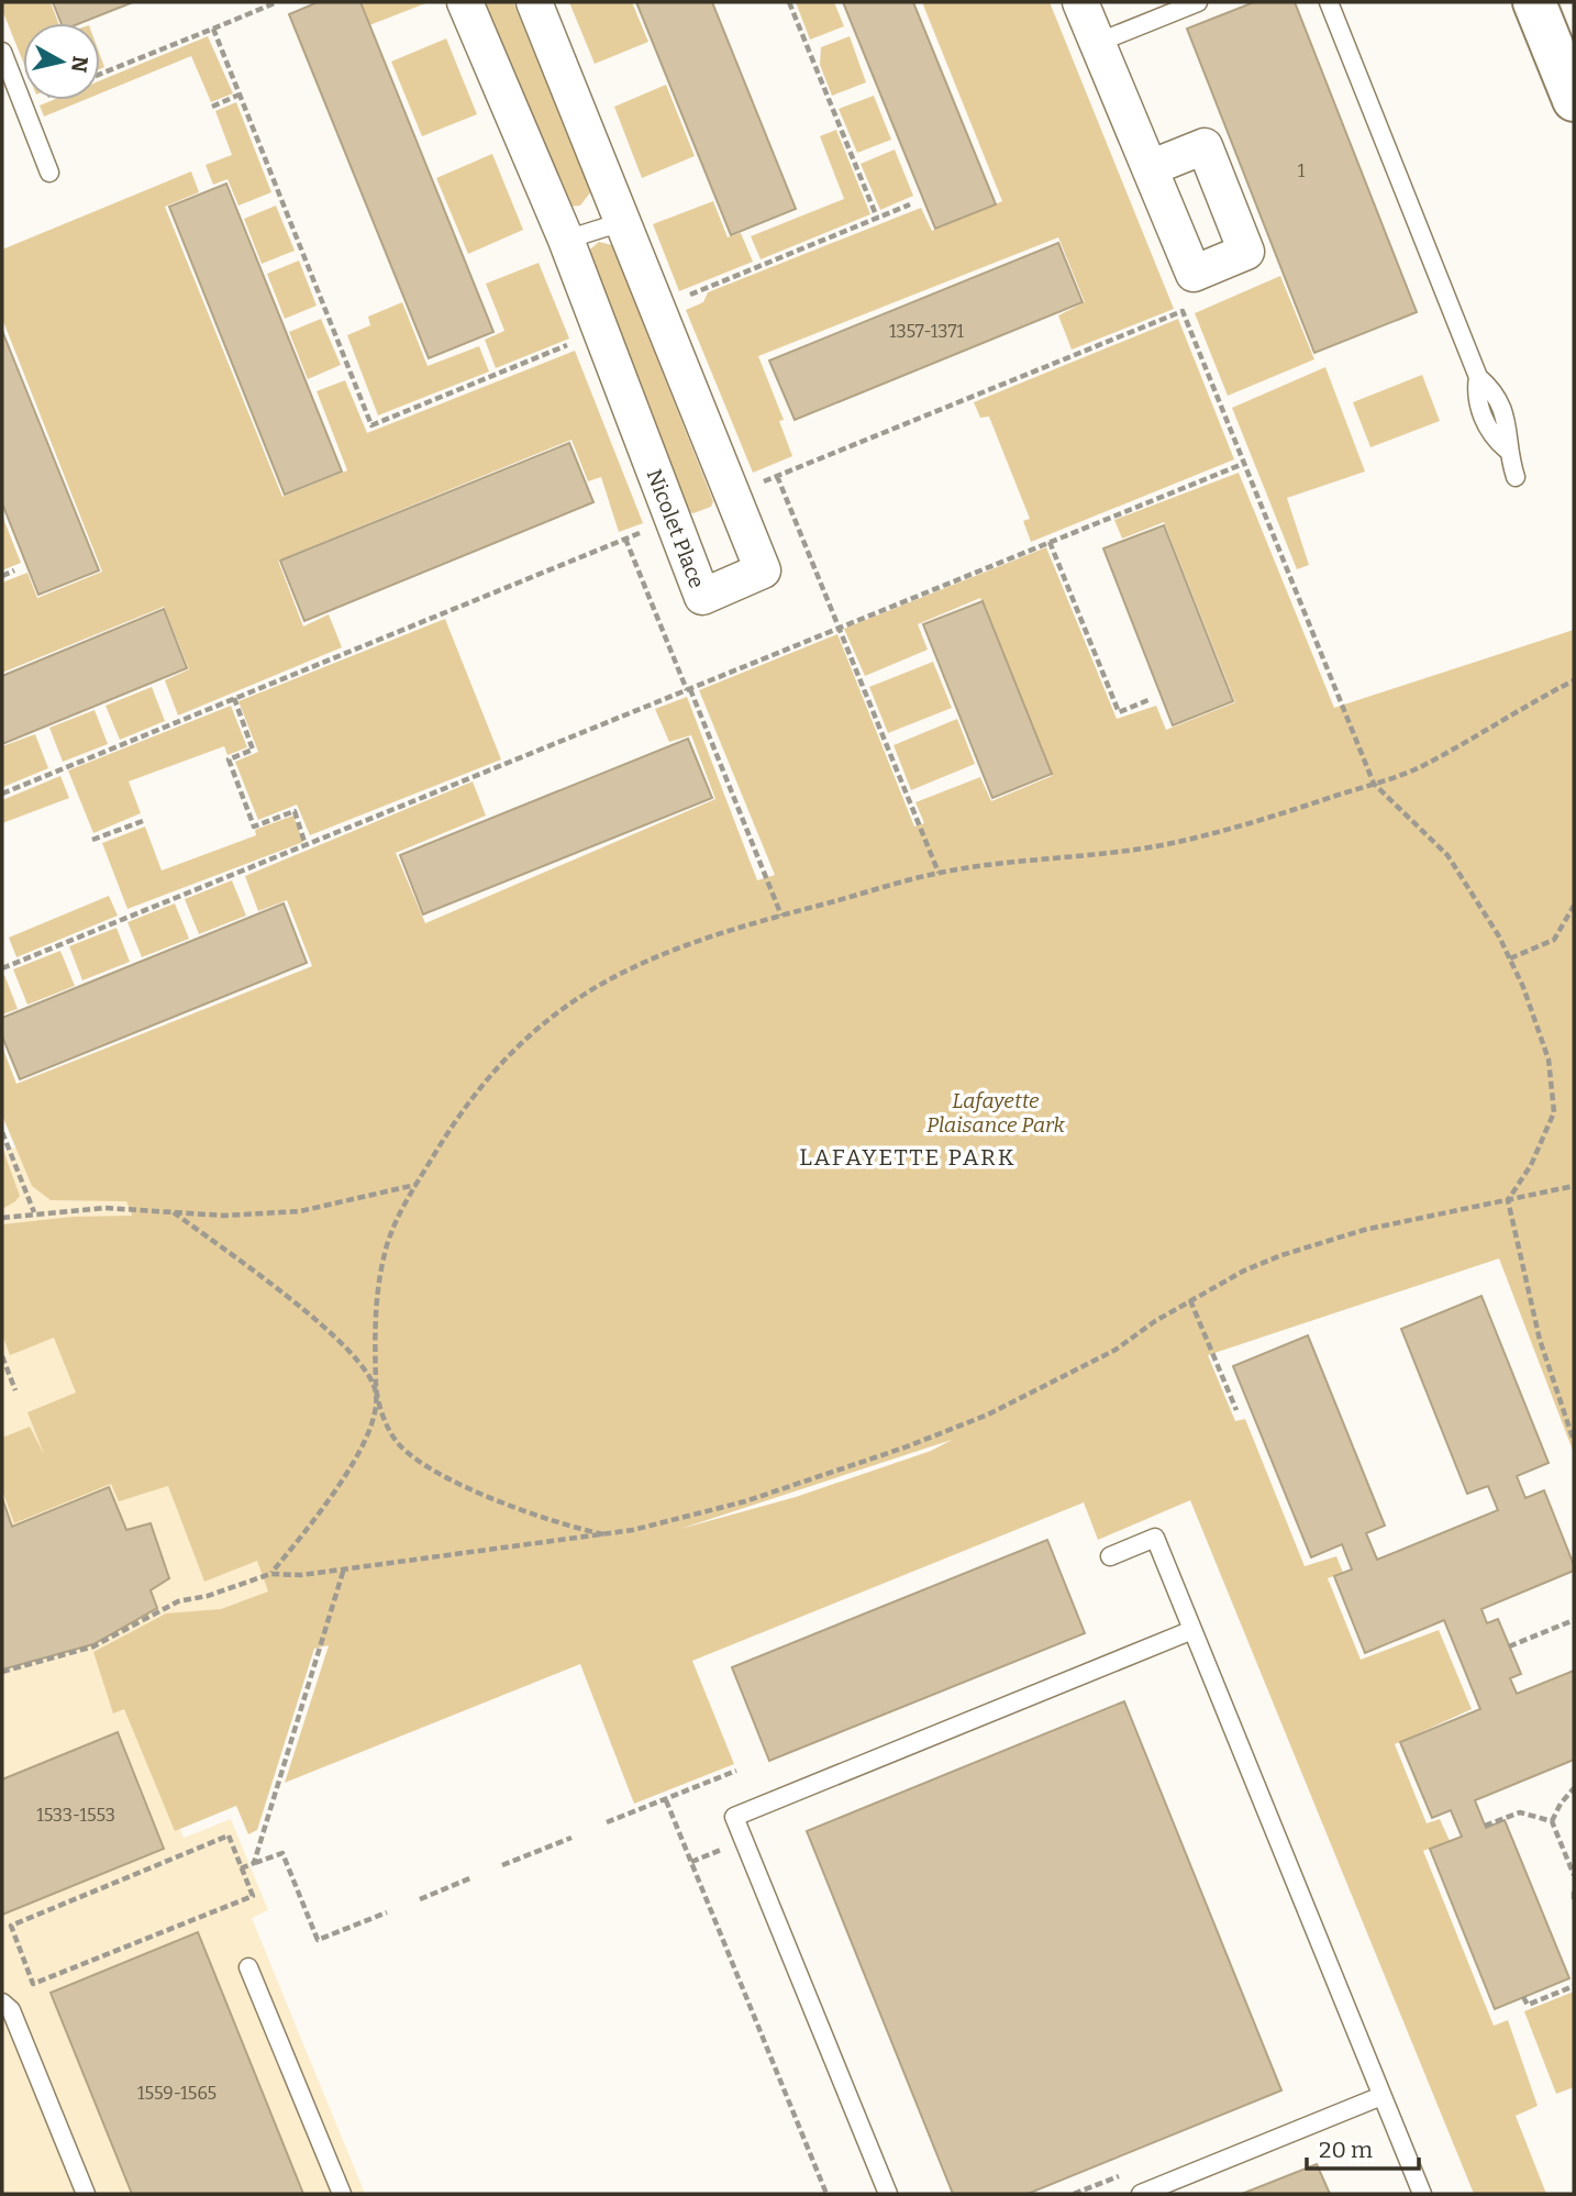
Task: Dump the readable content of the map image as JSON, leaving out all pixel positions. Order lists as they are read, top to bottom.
{
  "streets": {
    "street": ["Nicolet Place"]
  },
  "districts": ["LAFAYETTE PARK"],
  "parks": ["Lafayette Plaisance Park"],
  "house_numbers": [
    "1",
    "1357-1371",
    "1533-1553",
    "1559-1565"
  ],
  "scale_bar": "20 m",
  "north": "right"
}
